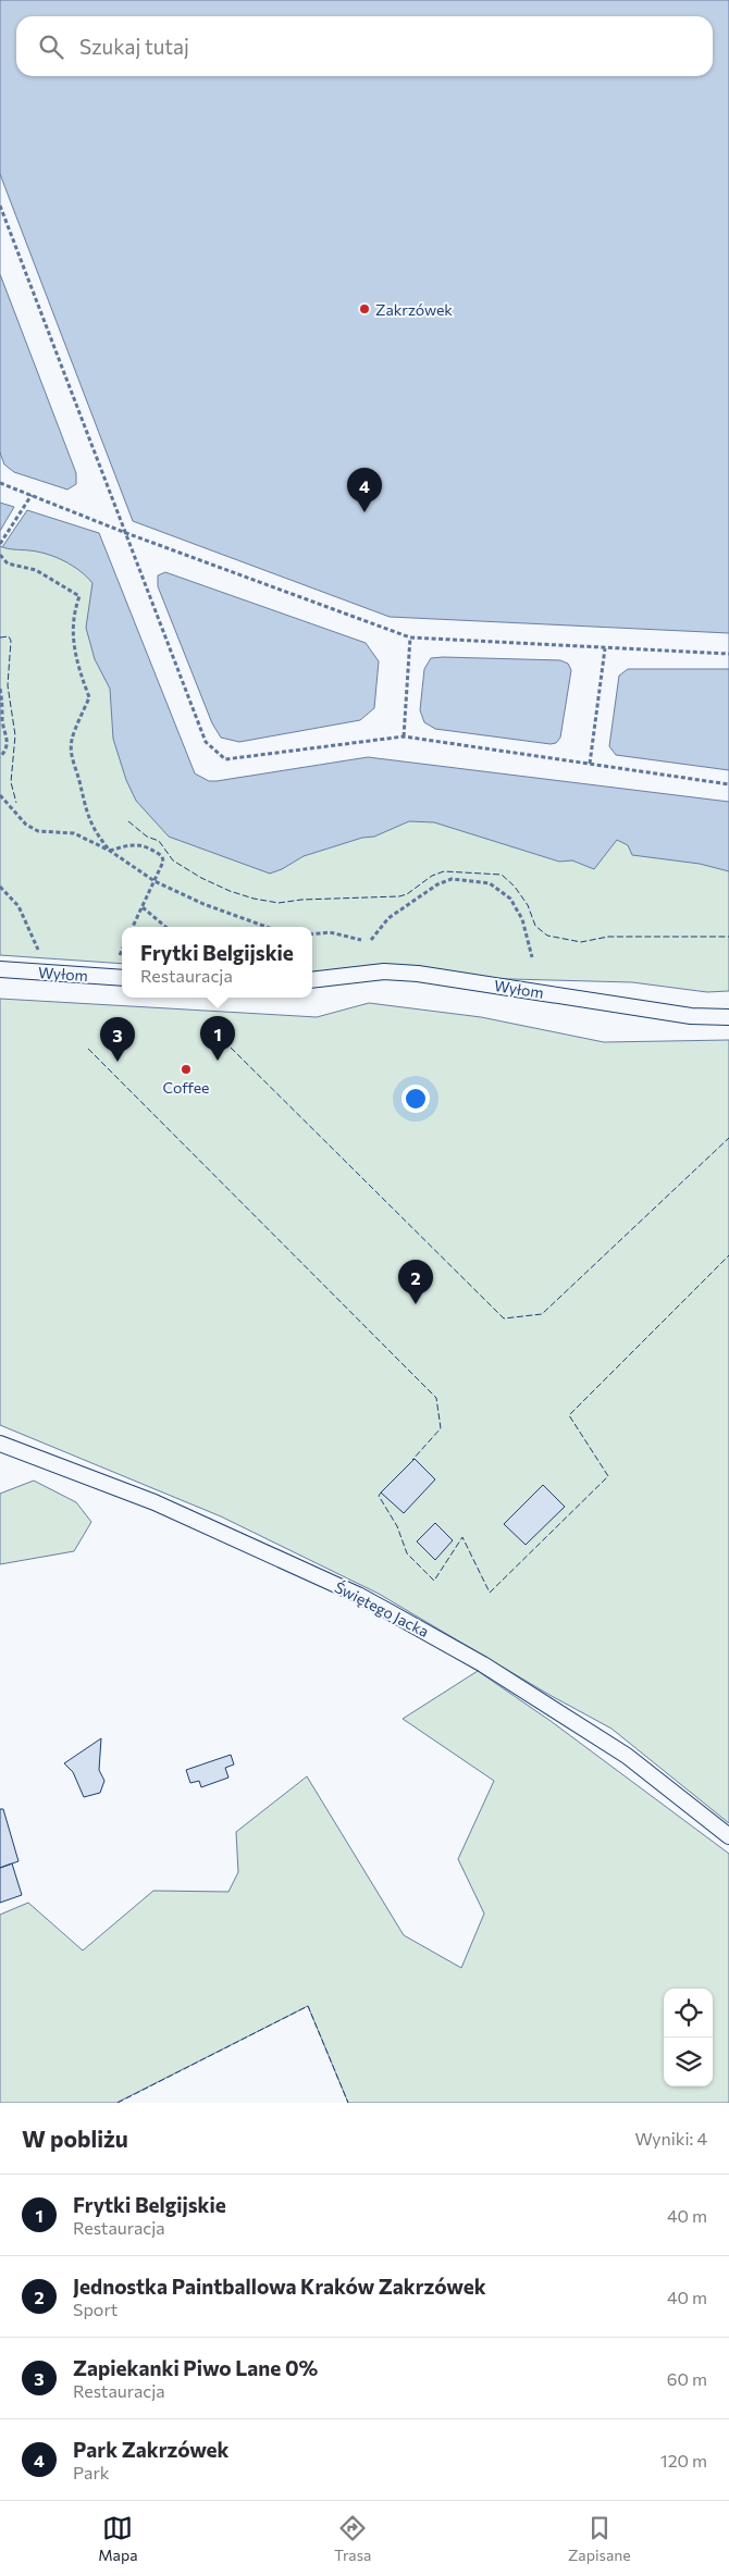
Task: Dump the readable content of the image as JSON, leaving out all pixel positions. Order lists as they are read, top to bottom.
{
  "streets": {
    "lane": ["Wyłom", "Świętego Jacka"]
  },
  "places": ["Zakrzówek", "Coffee"],
  "page": {
    "search": "Szukaj tutaj",
    "pins": [
      "4",
      "1",
      "3",
      "2"
    ],
    "popup": ["Frytki Belgijskie", "Restauracja"],
    "heading": ["W pobliżu", "Wyniki: 4"],
    "list": [
      {
        "mark": "1",
        "name": "Frytki Belgijskie",
        "note": "Restauracja",
        "value": "40 m"
      },
      {
        "mark": "2",
        "name": "Jednostka Paintballowa Kraków Zakrzówek",
        "note": "Sport",
        "value": "40 m"
      },
      {
        "mark": "3",
        "name": "Zapiekanki Piwo Lane 0%",
        "note": "Restauracja",
        "value": "60 m"
      },
      {
        "mark": "4",
        "name": "Park Zakrzówek",
        "note": "Park",
        "value": "120 m"
      }
    ],
    "nav": ["Mapa", "Trasa", "Zapisane"]
  }
}
